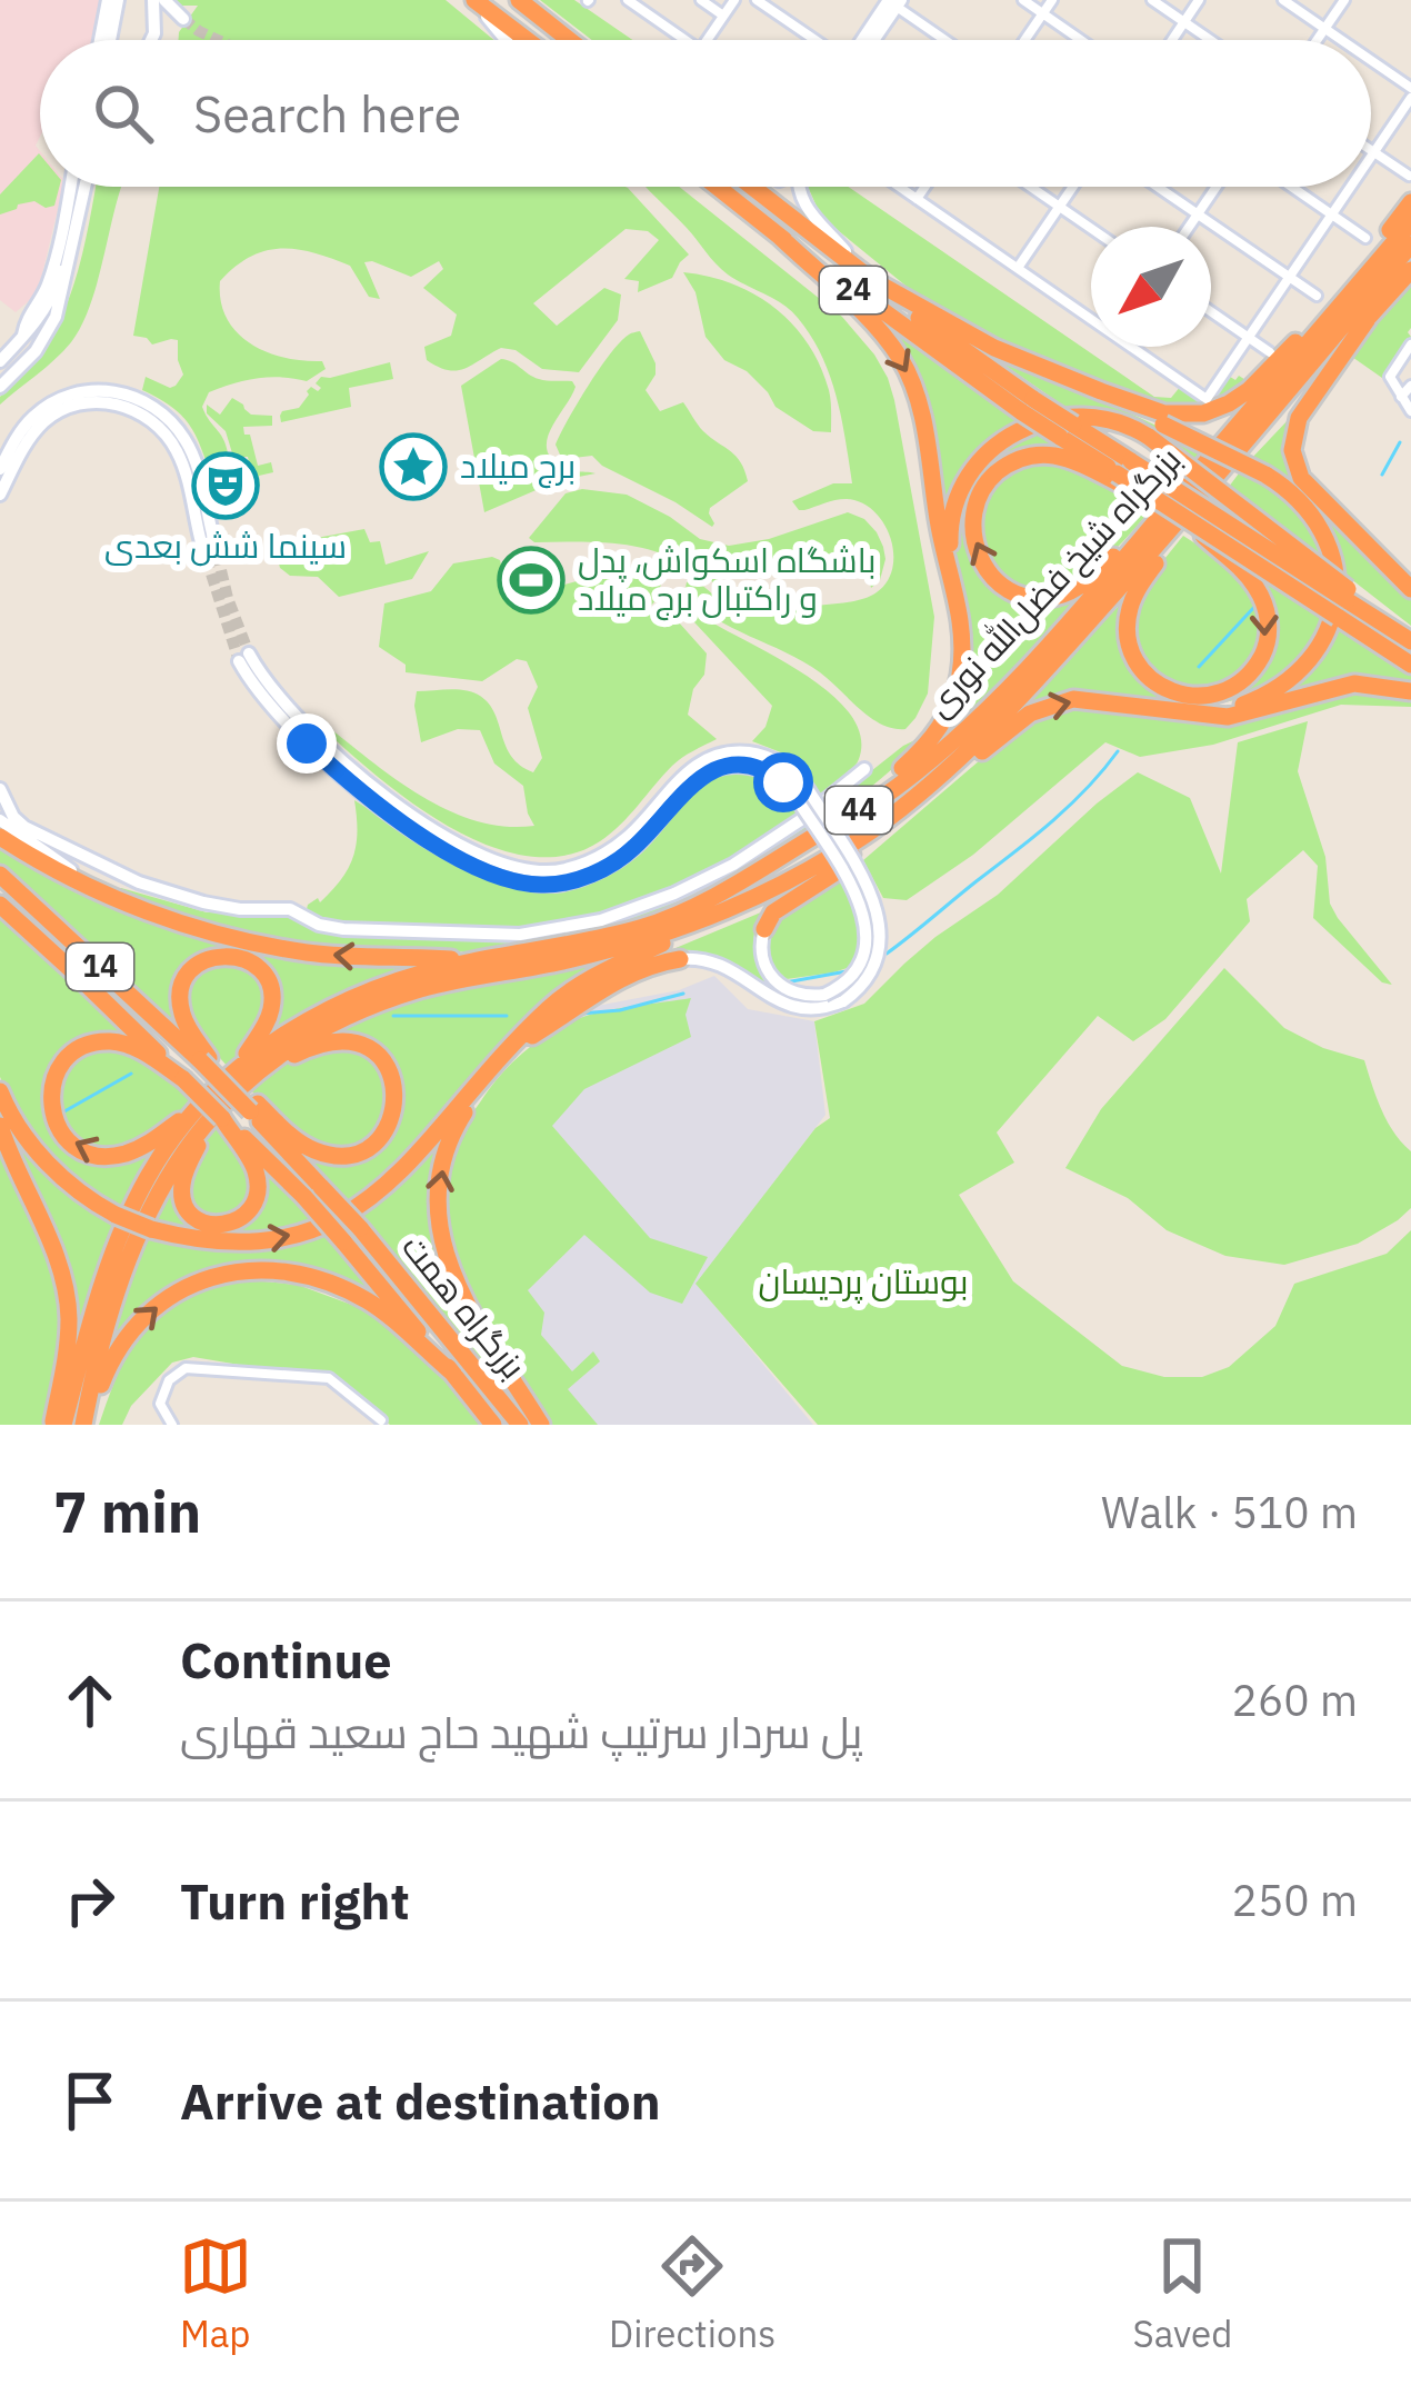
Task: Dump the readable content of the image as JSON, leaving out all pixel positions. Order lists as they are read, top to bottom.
{
  "streets": {
    "highway": [
      "24",
      "بزرگراه شیخ فضل‌الله نوری",
      "44",
      "14",
      "بزرگراه همت"
    ]
  },
  "crossings": [
    ["24", "بزرگراه شیخ فضل‌الله نوری"],
    ["بزرگراه شیخ فضل‌الله نوری", "14"],
    ["14", "بزرگراه همت"]
  ],
  "parks": ["بوستان پردیسان"],
  "places": {
    "place": ["برج میلاد"],
    "theatre": ["سینما شش بعدی"],
    "sports": ["باشگاه اسکواش، پدل و راکتبال برج میلاد"]
  },
  "north": "bottom left",
  "page": {
    "search": "Search here",
    "heading": ["7 min", "Walk · 510 m"],
    "list": [
      ["Continue", "پل سردار سرتیپ شهید حاج سعید قهاری", "260 m"],
      ["Turn right", "250 m"],
      "Arrive at destination"
    ],
    "nav": ["Map", "Directions", "Saved"]
  }
}
